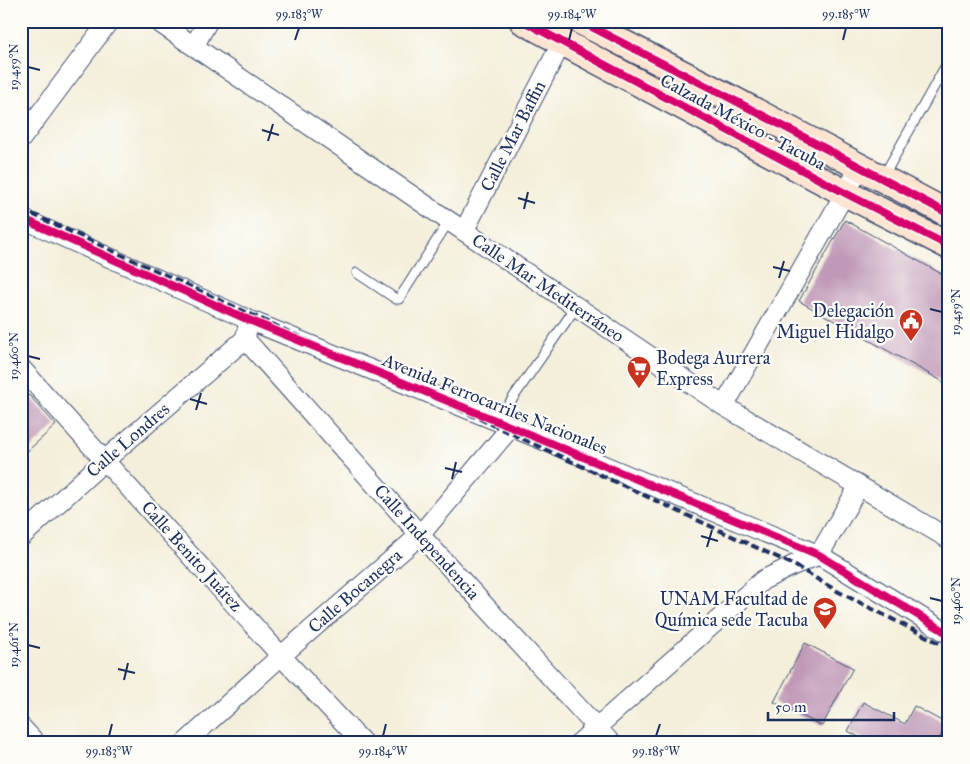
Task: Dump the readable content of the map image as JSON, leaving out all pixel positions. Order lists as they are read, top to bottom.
{
  "streets": {
    "main road": ["Calzada México - Tacuba"],
    "street": [
      "Calle Mar Baffin",
      "Calle Mar Mediterráneo",
      "Avenida Ferrocarriles Nacionales",
      "Calle Londres",
      "Calle Independencia",
      "Calle Benito Juárez",
      "Calle Bocanegra"
    ]
  },
  "crossings": [
    ["Calzada México - Tacuba", "Calle Mar Baffin"],
    ["Calle Mar Baffin", "Calle Mar Mediterráneo"],
    ["Avenida Ferrocarriles Nacionales", "Calle Bocanegra"],
    ["Calle Londres", "Calle Independencia"],
    ["Calle Londres", "Calle Benito Juárez"],
    ["Calle Independencia", "Calle Bocanegra"],
    ["Calle Benito Juárez", "Calle Bocanegra"]
  ],
  "places": {
    "public building": ["Delegación Miguel Hidalgo"],
    "supermarket": ["Bodega Aurrera Express"],
    "school or university": ["UNAM Facultad de Química sede Tacuba"]
  },
  "scale_bar": "50 m",
  "coordinates": [
    "99.183°W",
    "99.184°W",
    "99.185°W",
    "19.459°N",
    "19.460°N",
    "19.461°N"
  ]
}
